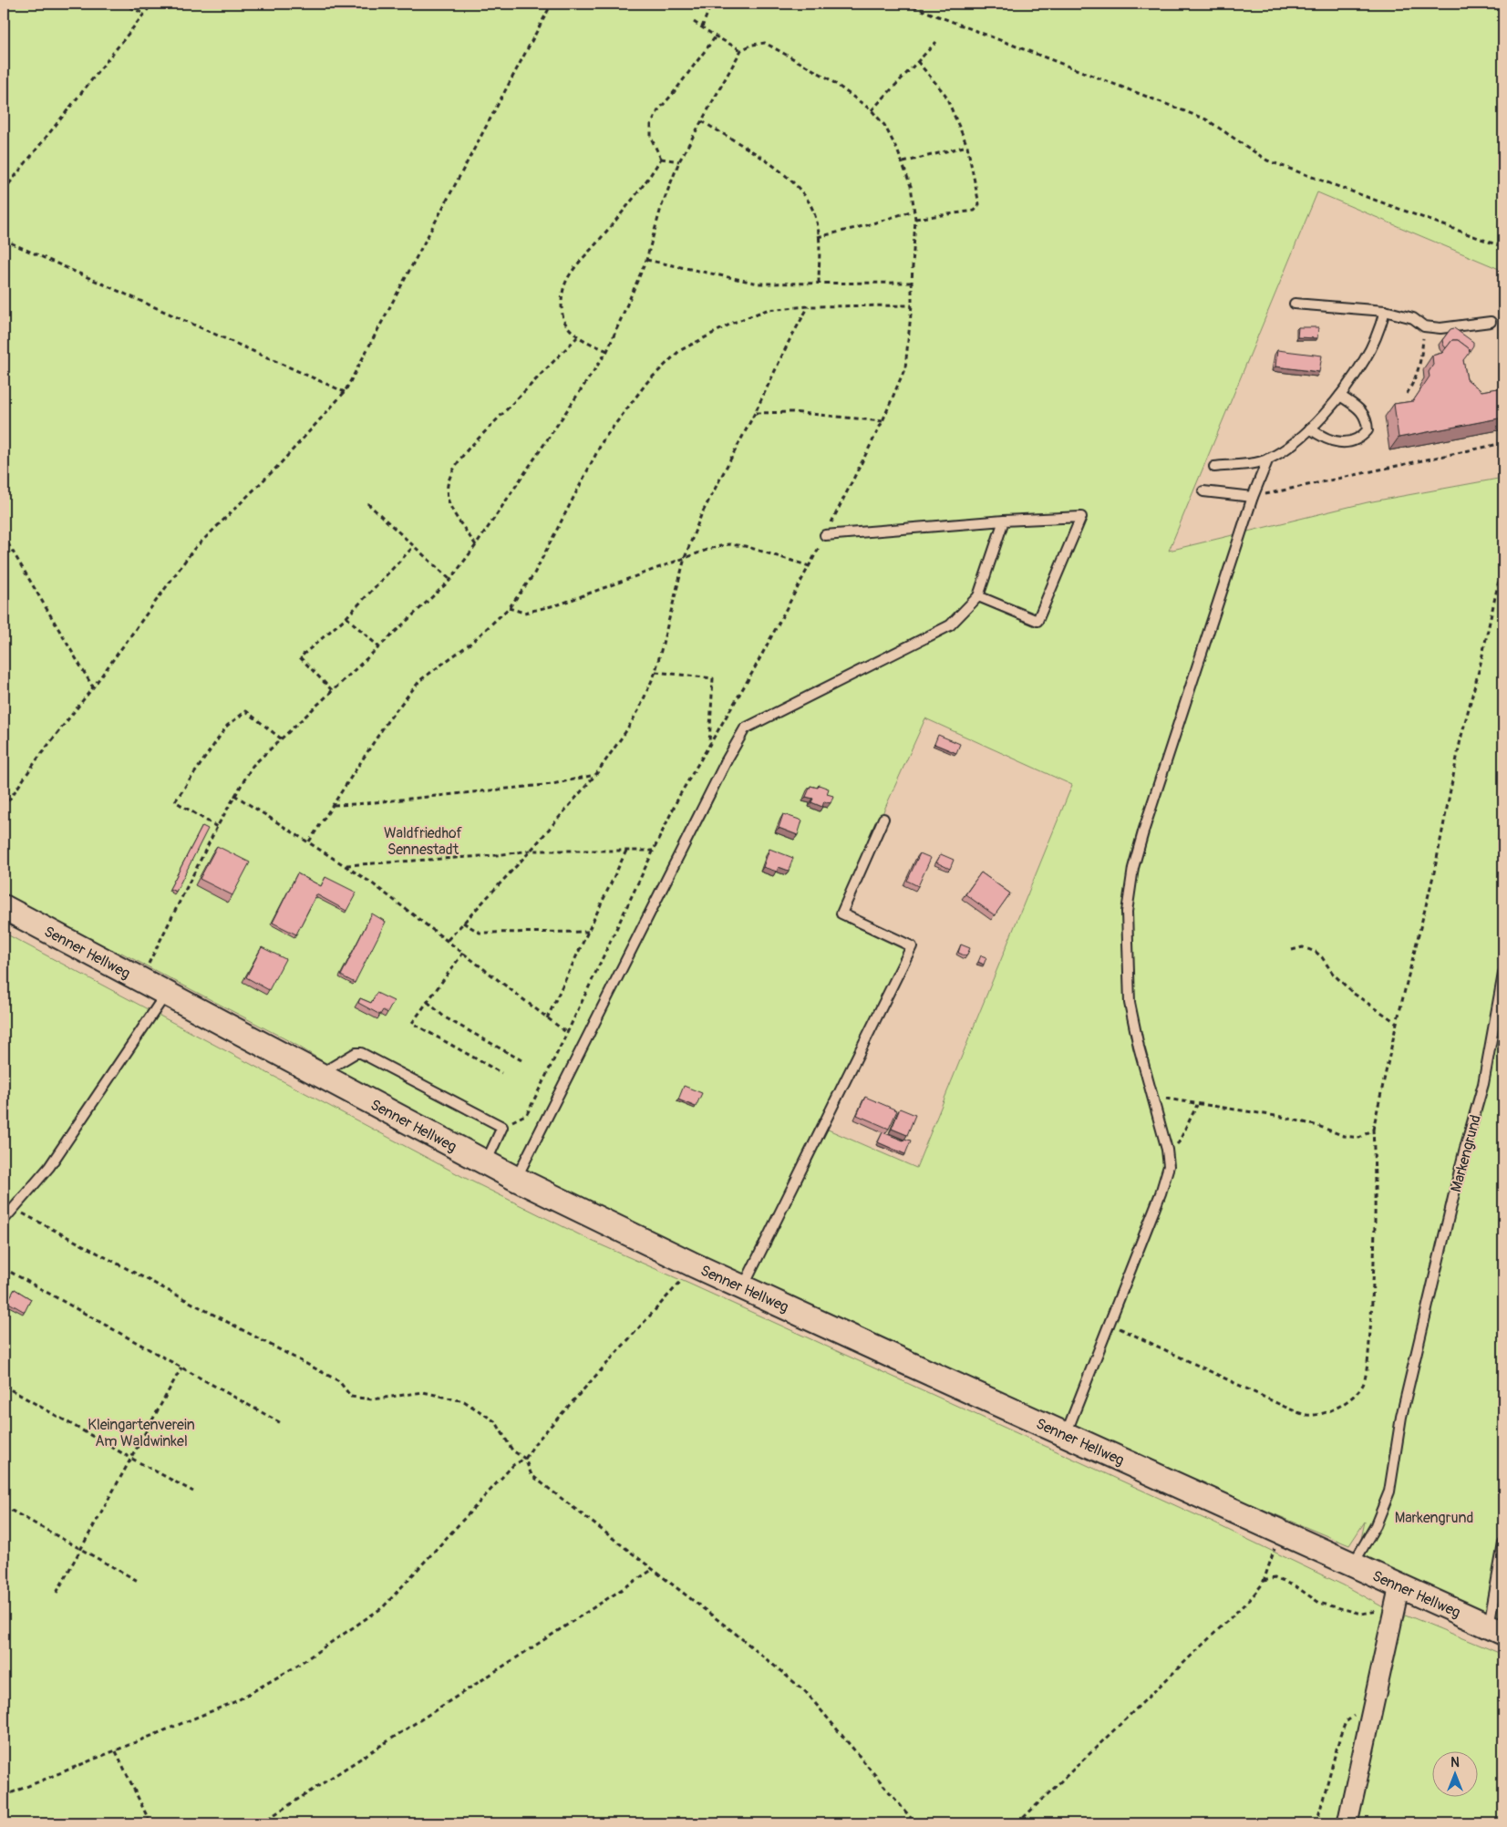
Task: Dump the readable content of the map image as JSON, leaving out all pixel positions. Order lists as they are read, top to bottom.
{
  "streets": {
    "street": ["Senner Hellweg"],
    "lane": ["Markengrund"]
  },
  "crossings": [
    ["Senner Hellweg", "Markengrund"]
  ],
  "parks": ["Waldfriedhof Sennestadt", "Kleingartenverein Am Waldwinkel", "Markengrund"],
  "north": "top"
}
